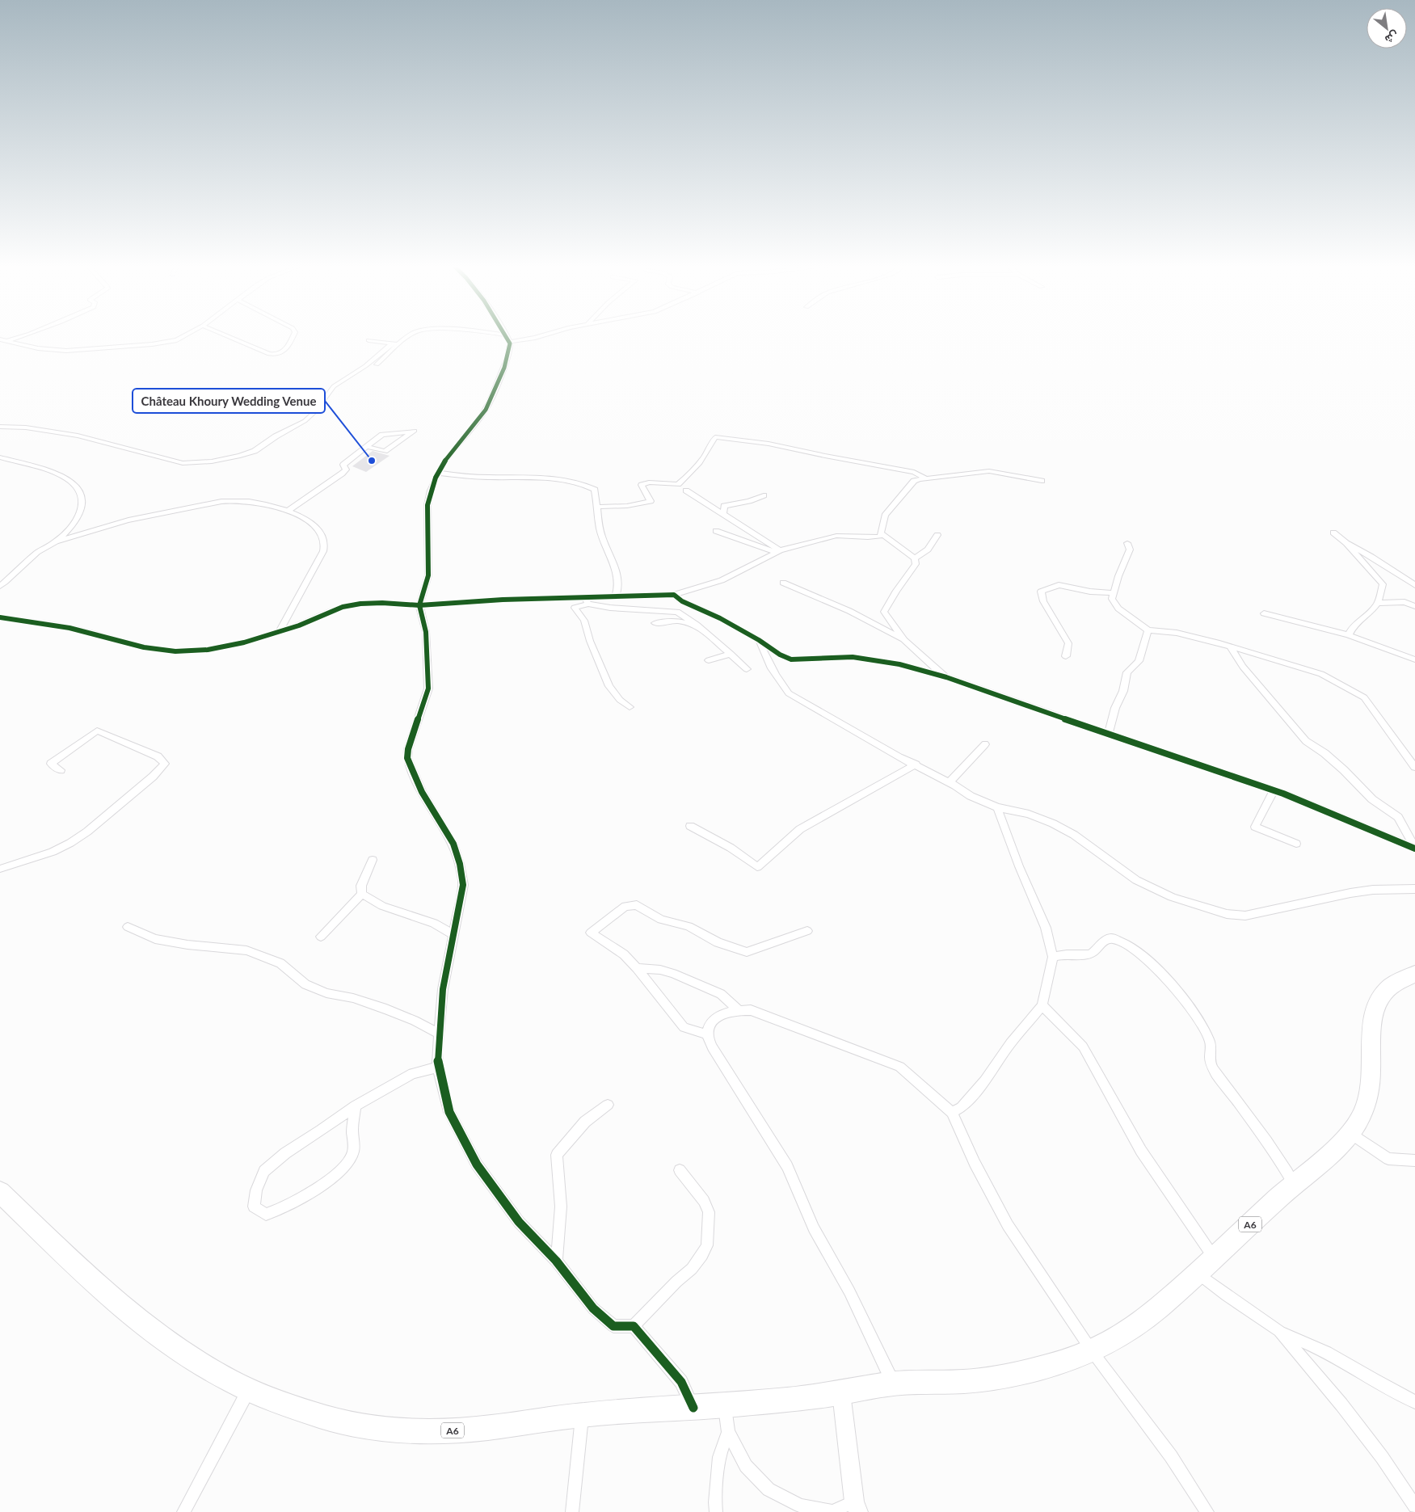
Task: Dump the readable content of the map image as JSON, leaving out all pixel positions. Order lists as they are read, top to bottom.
{
  "streets": {
    "highway": ["A6"]
  },
  "places": ["Château Khoury Wedding Venue"],
  "north": "bottom right"
}
